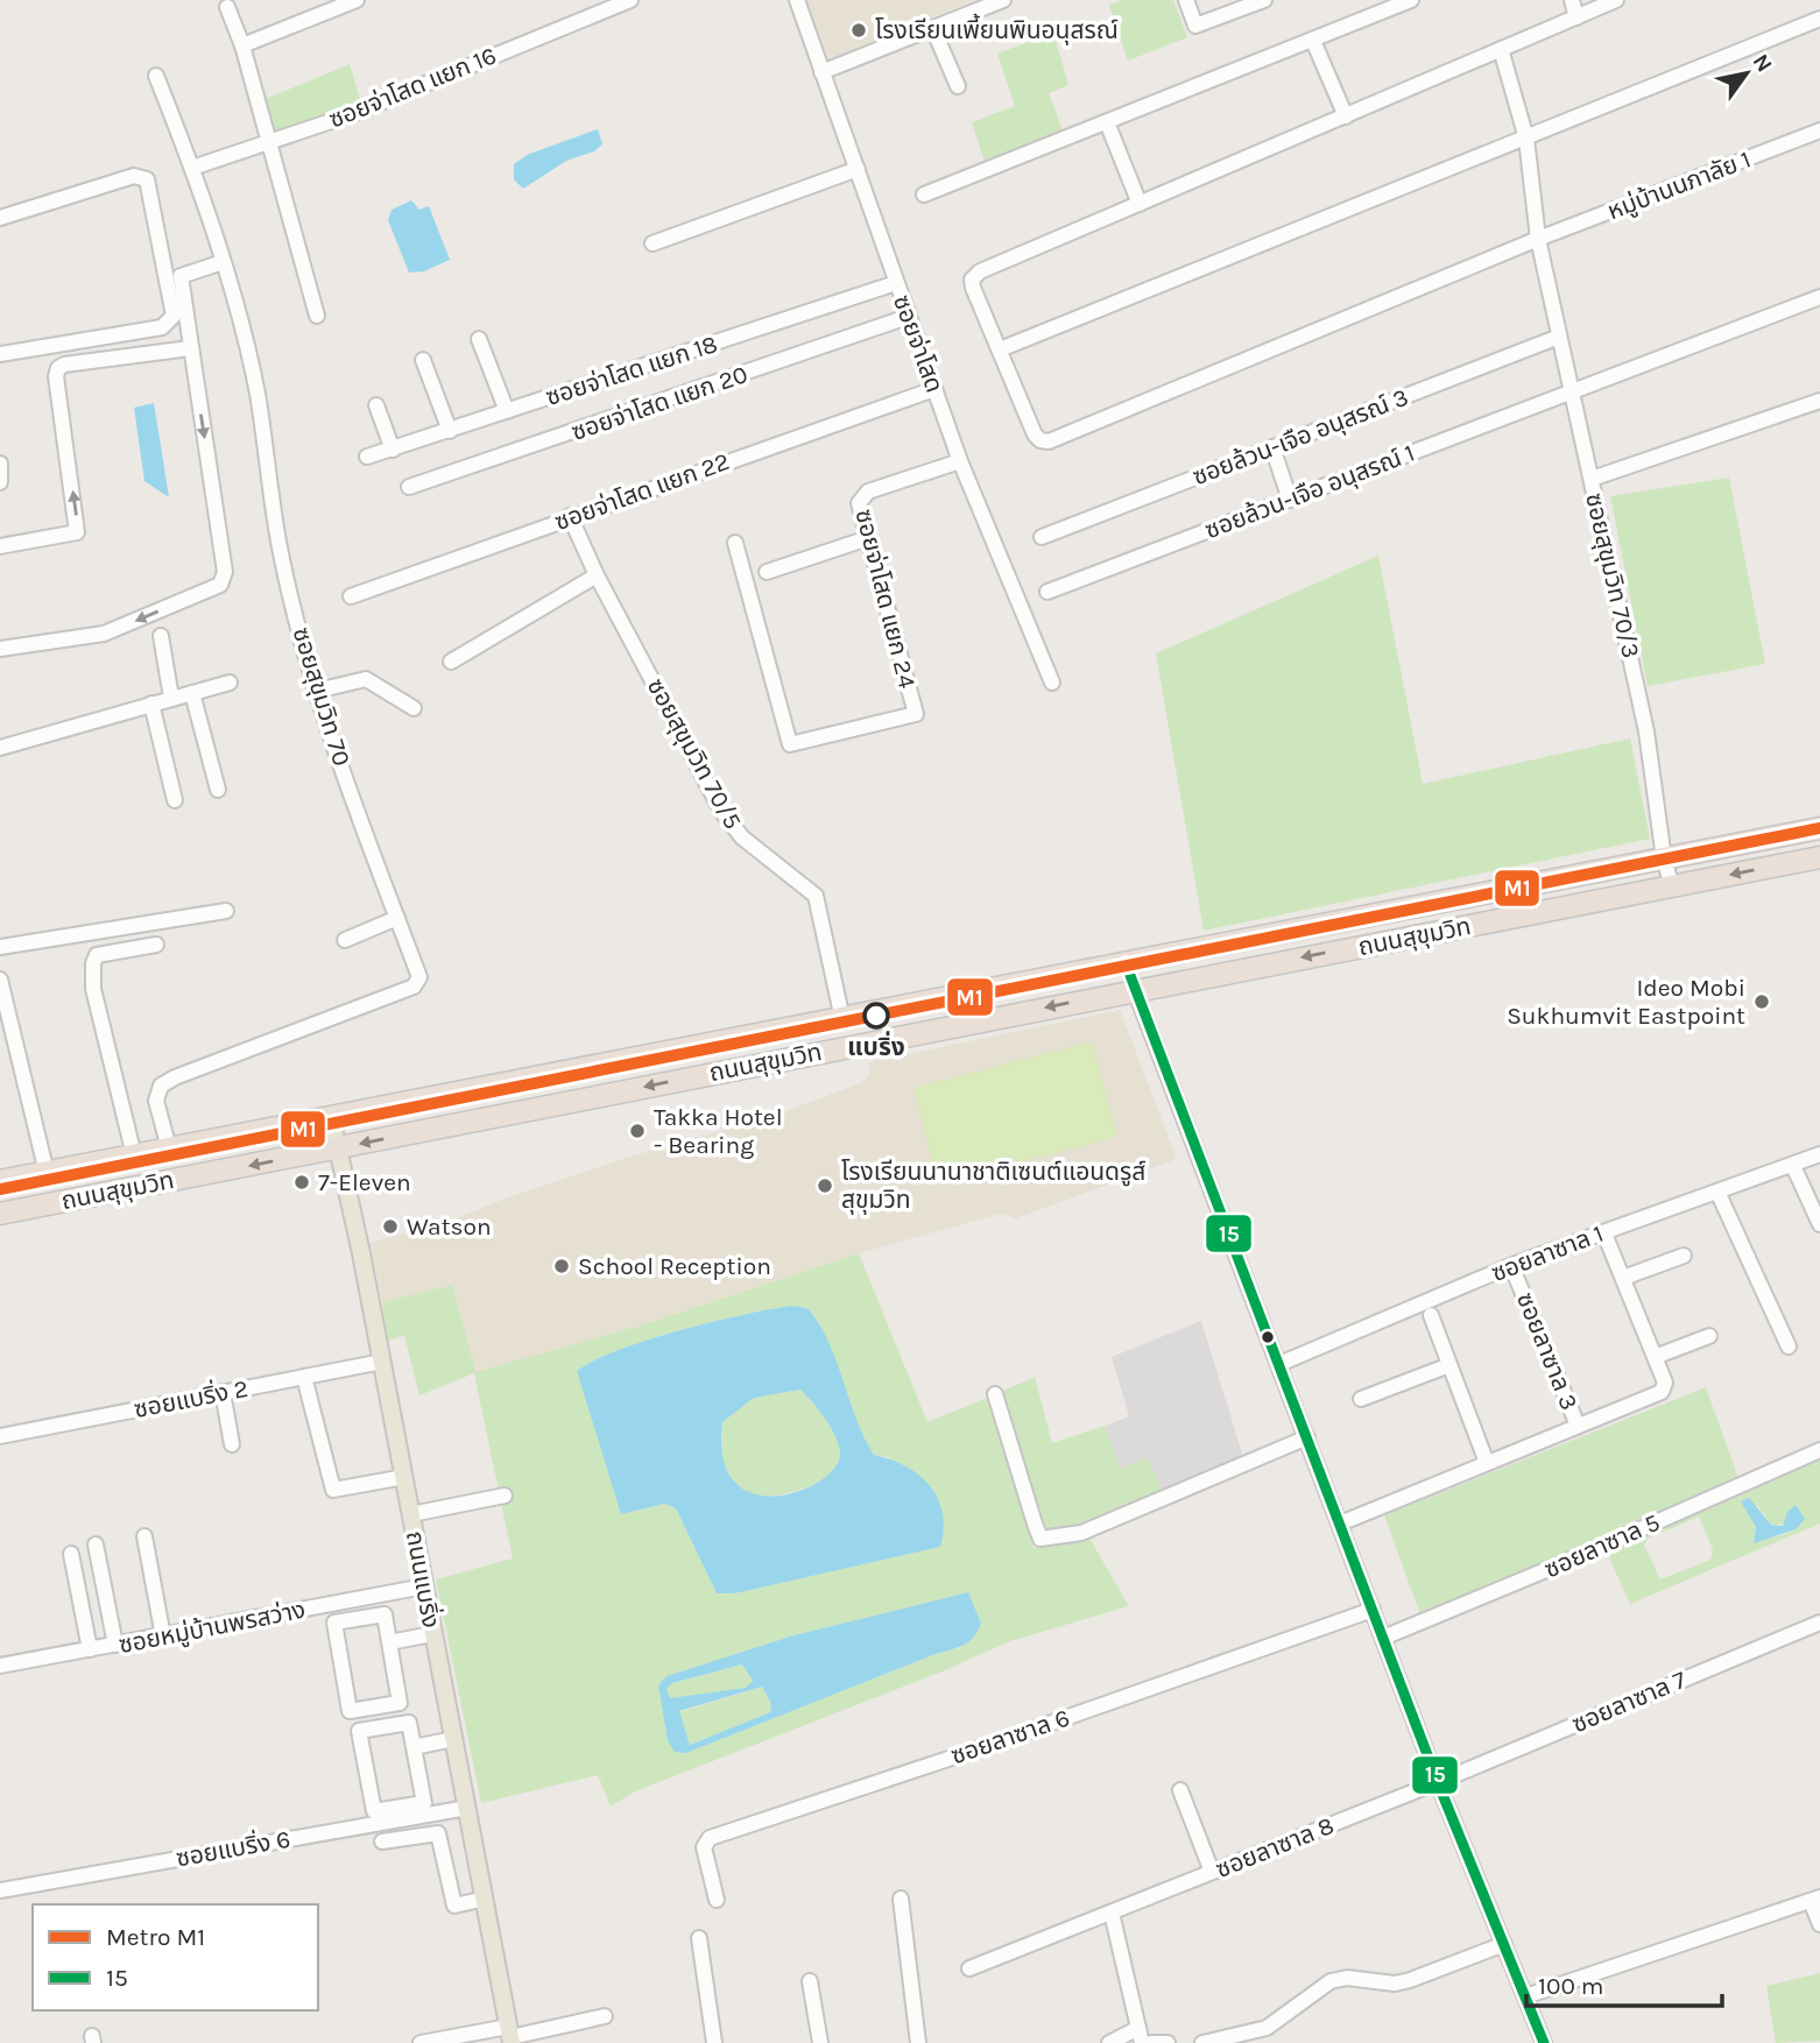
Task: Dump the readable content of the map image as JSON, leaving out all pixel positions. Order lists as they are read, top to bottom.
{
  "streets": {
    "highway": ["ถนนสุขุมวิท"],
    "main road": ["ถนนแบริ่ง"],
    "street": [
      "ซอยจ่าโสด แยก 16",
      "หมู่บ้านนภาลัย 1",
      "ซอยจ่าโสด",
      "ซอยจ่าโสด แยก 18",
      "ซอยจ่าโสด แยก 20",
      "ซอยล้วน-เจือ อนุสรณ์ 3",
      "ซอยจ่าโสด แยก 22",
      "ซอยล้วน-เจือ อนุสรณ์ 1",
      "ซอยสุขุมวิท 70/3",
      "ซอยจ่าโสด แยก 24",
      "ซอยสุขุมวิท 70",
      "ซอยสุขุมวิท 70/5",
      "ซอยลาซาล 1",
      "ซอยลาซาล 3",
      "ซอยแบริ่ง 2",
      "ซอยลาซาล 5",
      "ซอยหมู่บ้านพรสว่าง",
      "ซอยลาซาล 7",
      "ซอยลาซาล 6",
      "ซอยลาซาล 8",
      "ซอยแบริ่ง 6"
    ]
  },
  "crossings": [
    ["ซอยจ่าโสด แยก 16", "ซอยสุขุมวิท 70"],
    ["หมู่บ้านนภาลัย 1", "ซอยสุขุมวิท 70/3"],
    ["ซอยจ่าโสด", "ซอยจ่าโสด แยก 18"],
    ["ซอยจ่าโสด", "ซอยจ่าโสด แยก 20"],
    ["ซอยจ่าโสด", "ซอยจ่าโสด แยก 22"],
    ["ซอยจ่าโสด", "ซอยจ่าโสด แยก 24"],
    ["ซอยล้วน-เจือ อนุสรณ์ 3", "ซอยสุขุมวิท 70/3"],
    ["ซอยจ่าโสด แยก 22", "ซอยสุขุมวิท 70/5"],
    ["ซอยล้วน-เจือ อนุสรณ์ 1", "ซอยสุขุมวิท 70/3"],
    ["ซอยสุขุมวิท 70/3", "ถนนสุขุมวิท"],
    ["ซอยสุขุมวิท 70", "ถนนสุขุมวิท"],
    ["ซอยสุขุมวิท 70/5", "ถนนสุขุมวิท"],
    ["ถนนสุขุมวิท", "ถนนแบริ่ง"],
    ["ซอยแบริ่ง 2", "ถนนแบริ่ง"],
    ["ถนนแบริ่ง", "ซอยหมู่บ้านพรสว่าง"],
    ["ถนนแบริ่ง", "ซอยแบริ่ง 6"],
    ["ซอยลาซาล 7", "ซอยลาซาล 8"]
  ],
  "places": [
    "โรงเรียนเพี้ยนพินอนุสรณ์",
    "Ideo Mobi Sukhumvit Eastpoint",
    "แบริ่ง",
    "Takka Hotel - Bearing",
    "7-Eleven",
    "โรงเรียนนานาชาติเซนต์แอนดรูส์ สุขุมวิท",
    "Watson",
    "School Reception"
  ],
  "lines": ["metro line M1", "transit line 15"],
  "legend": ["Metro M1", "15"],
  "scale_bar": "100 m",
  "north": "top right"
}
